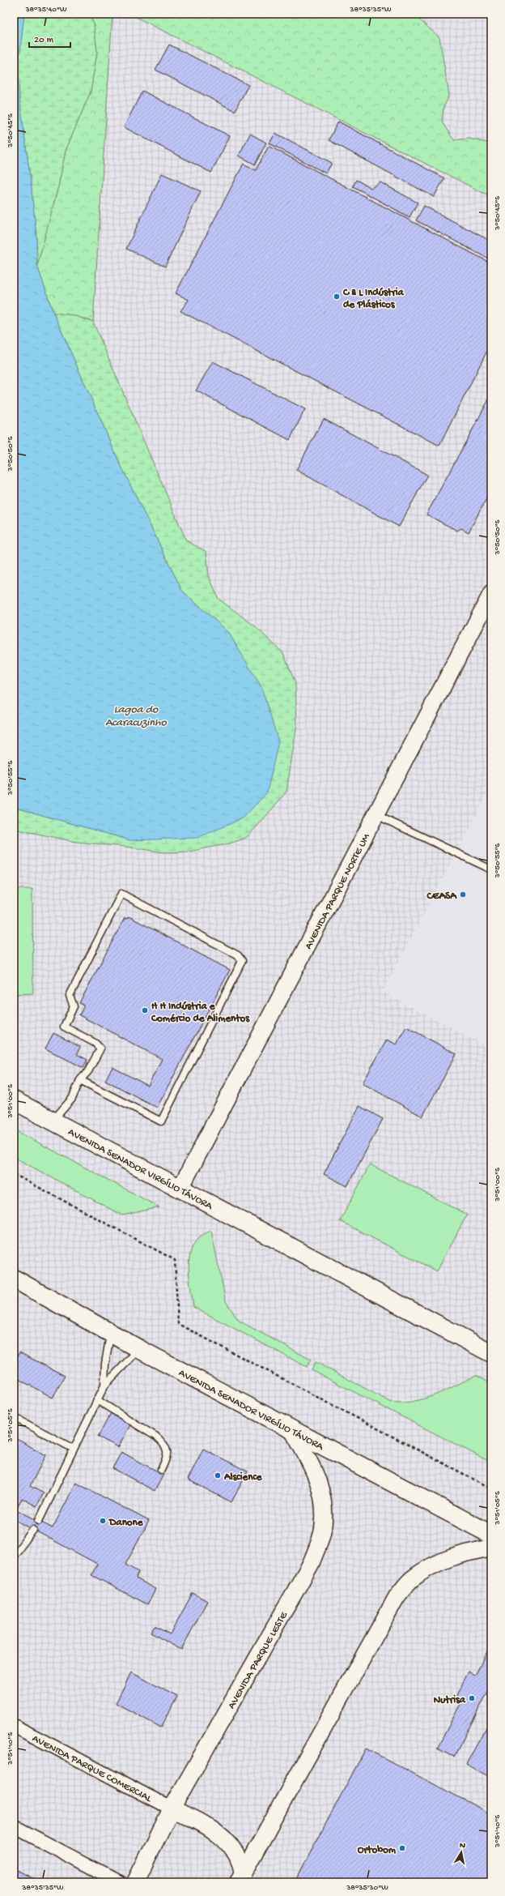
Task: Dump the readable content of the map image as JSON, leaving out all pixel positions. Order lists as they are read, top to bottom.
{
  "streets": {
    "main road": ["AVENIDA SENADOR VIRGÍLIO TÁVORA"],
    "street": ["AVENIDA PARQUE NORTE UM", "AVENIDA PARQUE LESTE", "AVENIDA PARQUE COMERCIAL"]
  },
  "crossings": [
    ["AVENIDA PARQUE NORTE UM", "AVENIDA SENADOR VIRGÍLIO TÁVORA"],
    ["AVENIDA SENADOR VIRGÍLIO TÁVORA", "AVENIDA PARQUE LESTE"],
    ["AVENIDA PARQUE LESTE", "AVENIDA PARQUE COMERCIAL"]
  ],
  "water": ["Lagoa do Acaracuzinho"],
  "places": [
    "C & L Indústria de Plásticos",
    "CEASA",
    "H H Indústria e Comércio de Alimentos",
    "Alscience",
    "Danone",
    "Nutrisa",
    "Ortobom"
  ],
  "scale_bar": "20 m",
  "north": "top",
  "coordinates": [
    "38°35'40\"W",
    "38°35'35\"W",
    "3°50'45\"S",
    "3°50'50\"S",
    "3°50'55\"S",
    "3°51'00\"S",
    "3°51'05\"S",
    "3°51'10\"S",
    "38°35'30\"W"
  ]
}
